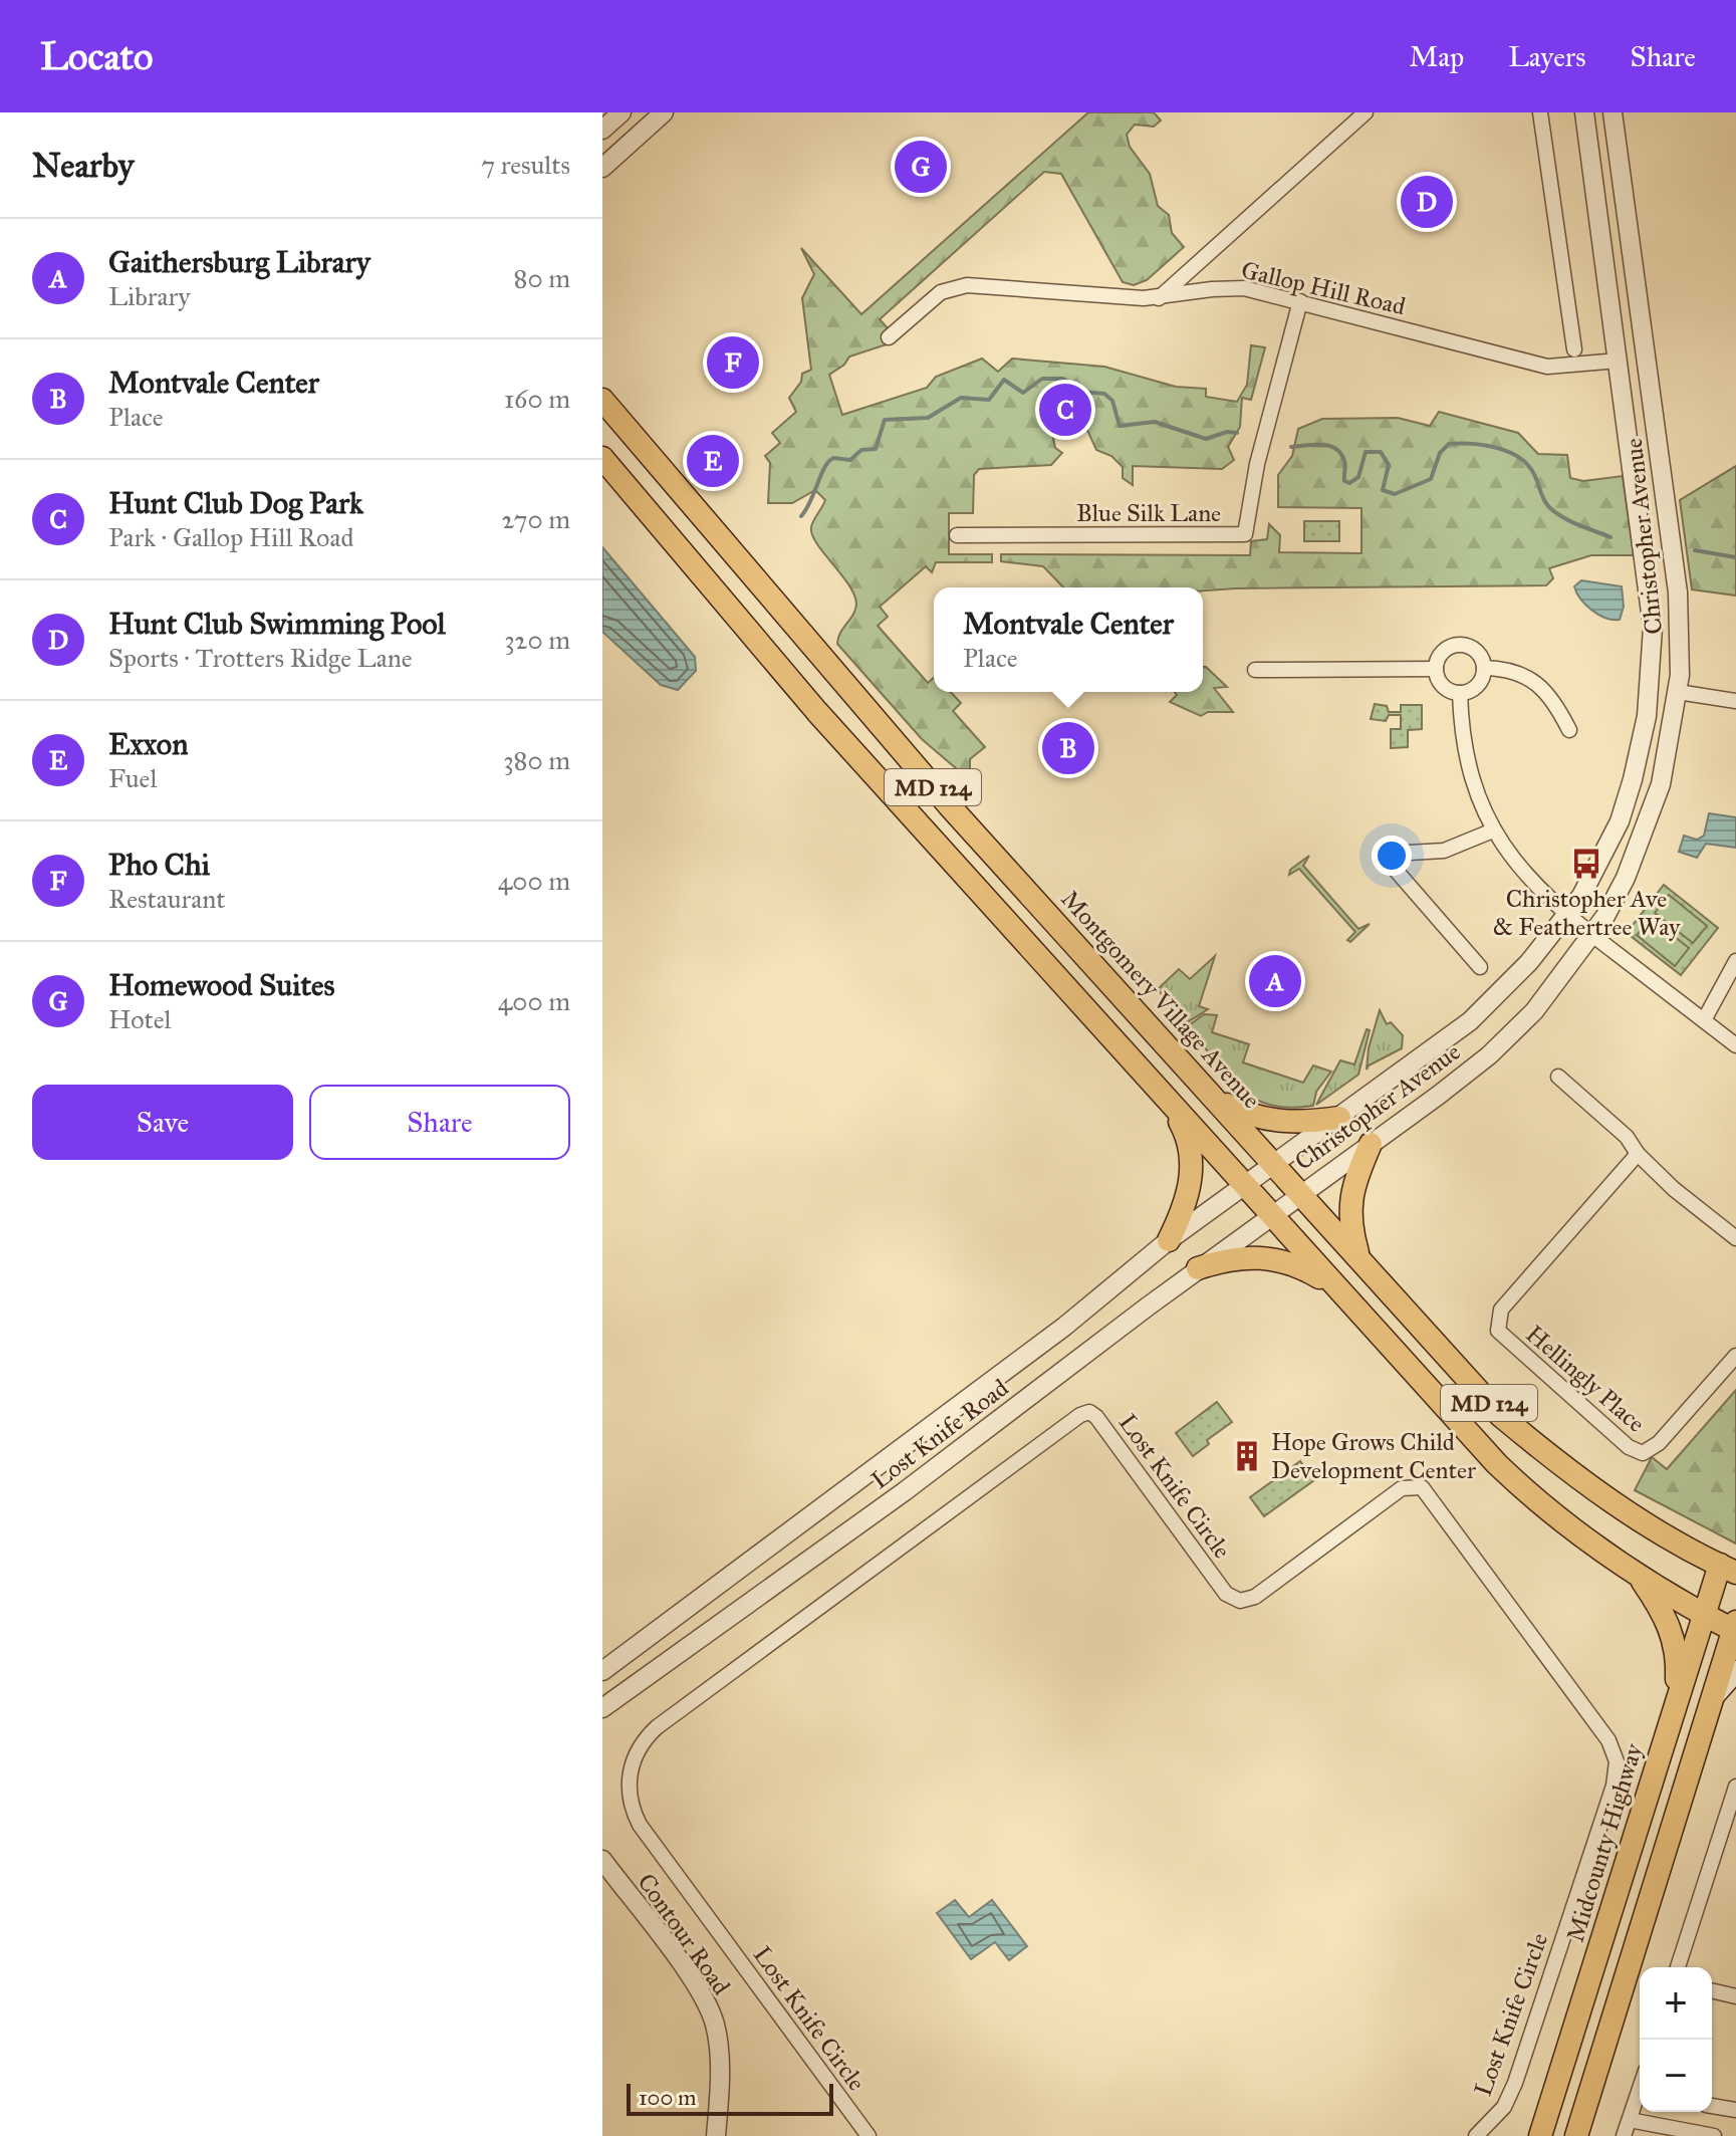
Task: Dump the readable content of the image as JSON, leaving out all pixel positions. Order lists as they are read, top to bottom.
{
  "streets": {
    "main road": ["MD 124", "Montgomery Village Avenue", "Midcounty Highway"],
    "street": [
      "Gallop Hill Road",
      "Blue Silk Lane",
      "Christopher Avenue",
      "Hellingly Place",
      "Lost Knife Road",
      "Lost Knife Circle",
      "Contour Road"
    ]
  },
  "crossings": [
    ["Gallop Hill Road", "Blue Silk Lane"],
    ["Gallop Hill Road", "Christopher Avenue"],
    ["Christopher Avenue", "Montgomery Village Avenue"],
    ["Christopher Avenue", "Lost Knife Road"],
    ["MD 124", "Lost Knife Road"],
    ["MD 124", "Midcounty Highway"],
    ["Montgomery Village Avenue", "Lost Knife Road"],
    ["Montgomery Village Avenue", "Midcounty Highway"]
  ],
  "places": {
    "bus stop": ["Christopher Ave & Feathertree Way"],
    "building": ["Hope Grows Child Development Center"]
  },
  "scale_bar": "100 m",
  "page": {
    "header": "Locato",
    "nav": ["Map", "Layers", "Share"],
    "heading": ["Nearby", "7 results"],
    "pins": [
      "G",
      "D",
      "F",
      "C",
      "E",
      "B",
      "A"
    ],
    "list": [
      {
        "mark": "A",
        "name": "Gaithersburg Library",
        "note": "Library",
        "value": "80 m"
      },
      {
        "mark": "B",
        "name": "Montvale Center",
        "note": "Place",
        "value": "160 m"
      },
      {
        "mark": "C",
        "name": "Hunt Club Dog Park",
        "note": "Park · Gallop Hill Road",
        "value": "270 m"
      },
      {
        "mark": "D",
        "name": "Hunt Club Swimming Pool",
        "note": "Sports · Trotters Ridge Lane",
        "value": "320 m"
      },
      {
        "mark": "E",
        "name": "Exxon",
        "note": "Fuel",
        "value": "380 m"
      },
      {
        "mark": "F",
        "name": "Pho Chi",
        "note": "Restaurant",
        "value": "400 m"
      },
      {
        "mark": "G",
        "name": "Homewood Suites",
        "note": "Hotel",
        "value": "400 m"
      }
    ],
    "popup": ["Montvale Center", "Place"],
    "buttons": ["Save", "Share"],
    "map_buttons": ["+", "−"],
    "scale": "100 m"
  }
}
